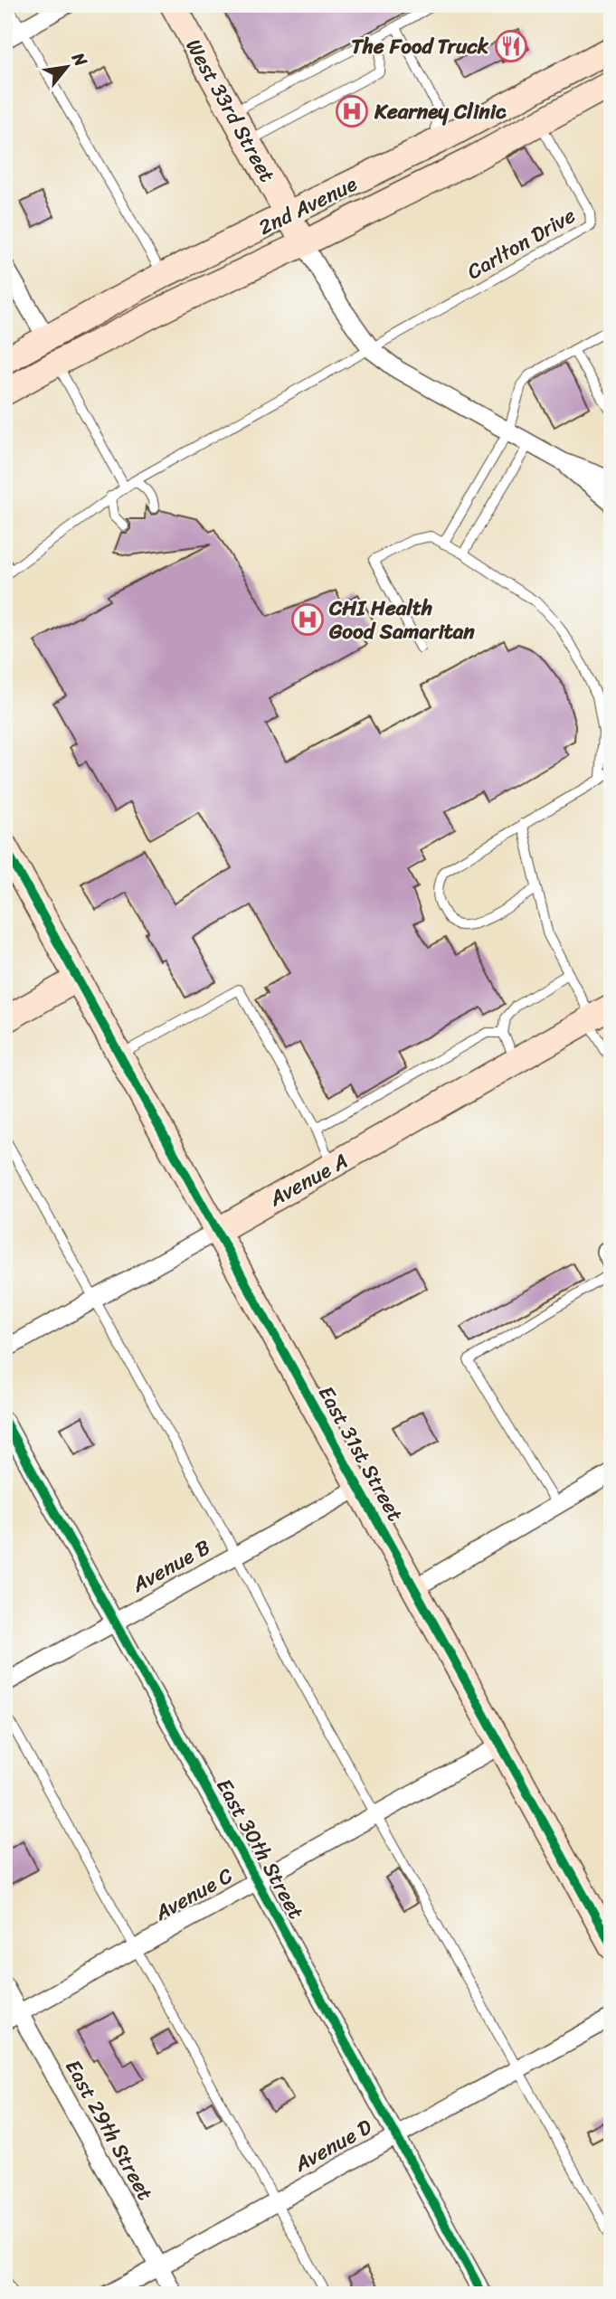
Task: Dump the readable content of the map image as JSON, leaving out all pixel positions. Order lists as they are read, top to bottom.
{
  "streets": {
    "street": [
      "West 33rd Street",
      "2nd Avenue",
      "Avenue A",
      "East 31st Street",
      "Avenue B",
      "East 30th Street",
      "Avenue C",
      "East 29th Street",
      "Avenue D"
    ],
    "lane": ["Carlton Drive"]
  },
  "crossings": [
    ["West 33rd Street", "2nd Avenue"],
    ["West 33rd Street", "Carlton Drive"],
    ["2nd Avenue", "Carlton Drive"],
    ["Avenue A", "East 31st Street"],
    ["East 31st Street", "Avenue B"],
    ["East 31st Street", "Avenue C"],
    ["Avenue B", "East 30th Street"],
    ["East 30th Street", "Avenue C"],
    ["East 30th Street", "Avenue D"],
    ["Avenue C", "East 29th Street"],
    ["East 29th Street", "Avenue D"]
  ],
  "places": {
    "restaurant": ["The Food Truck"],
    "hospital": ["Kearney Clinic", "CHI Health Good Samaritan"]
  },
  "north": "top right"
}
